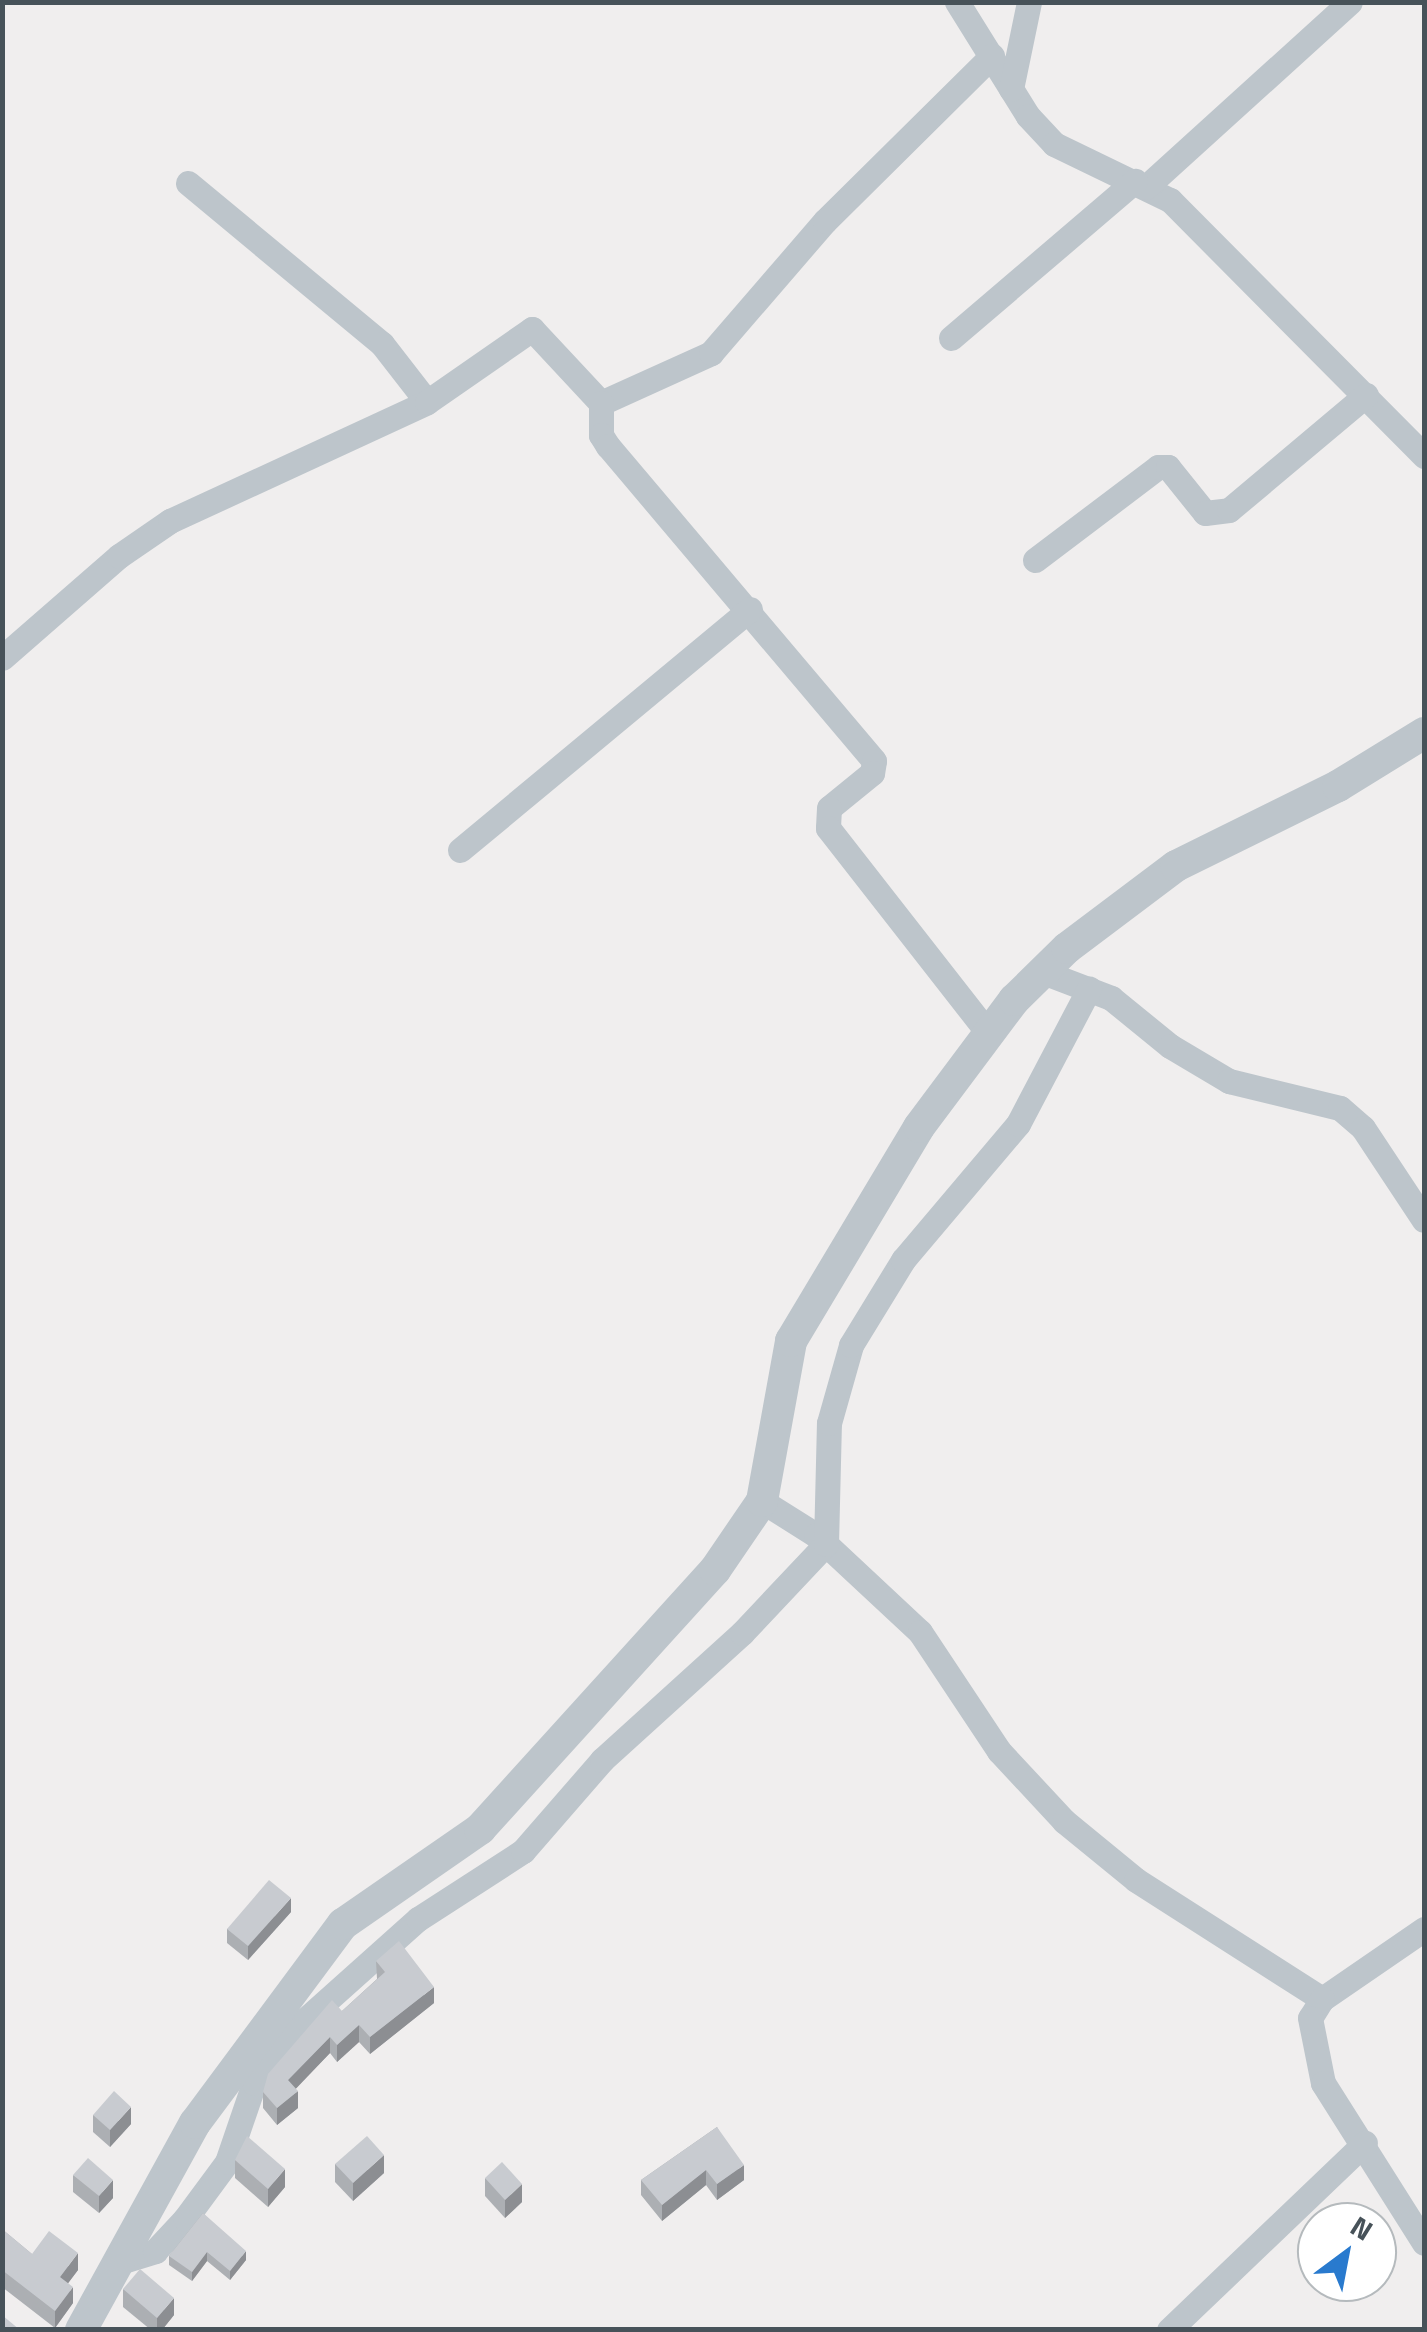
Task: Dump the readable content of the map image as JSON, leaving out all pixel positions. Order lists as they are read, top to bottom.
{
  "north": "top right"
}
